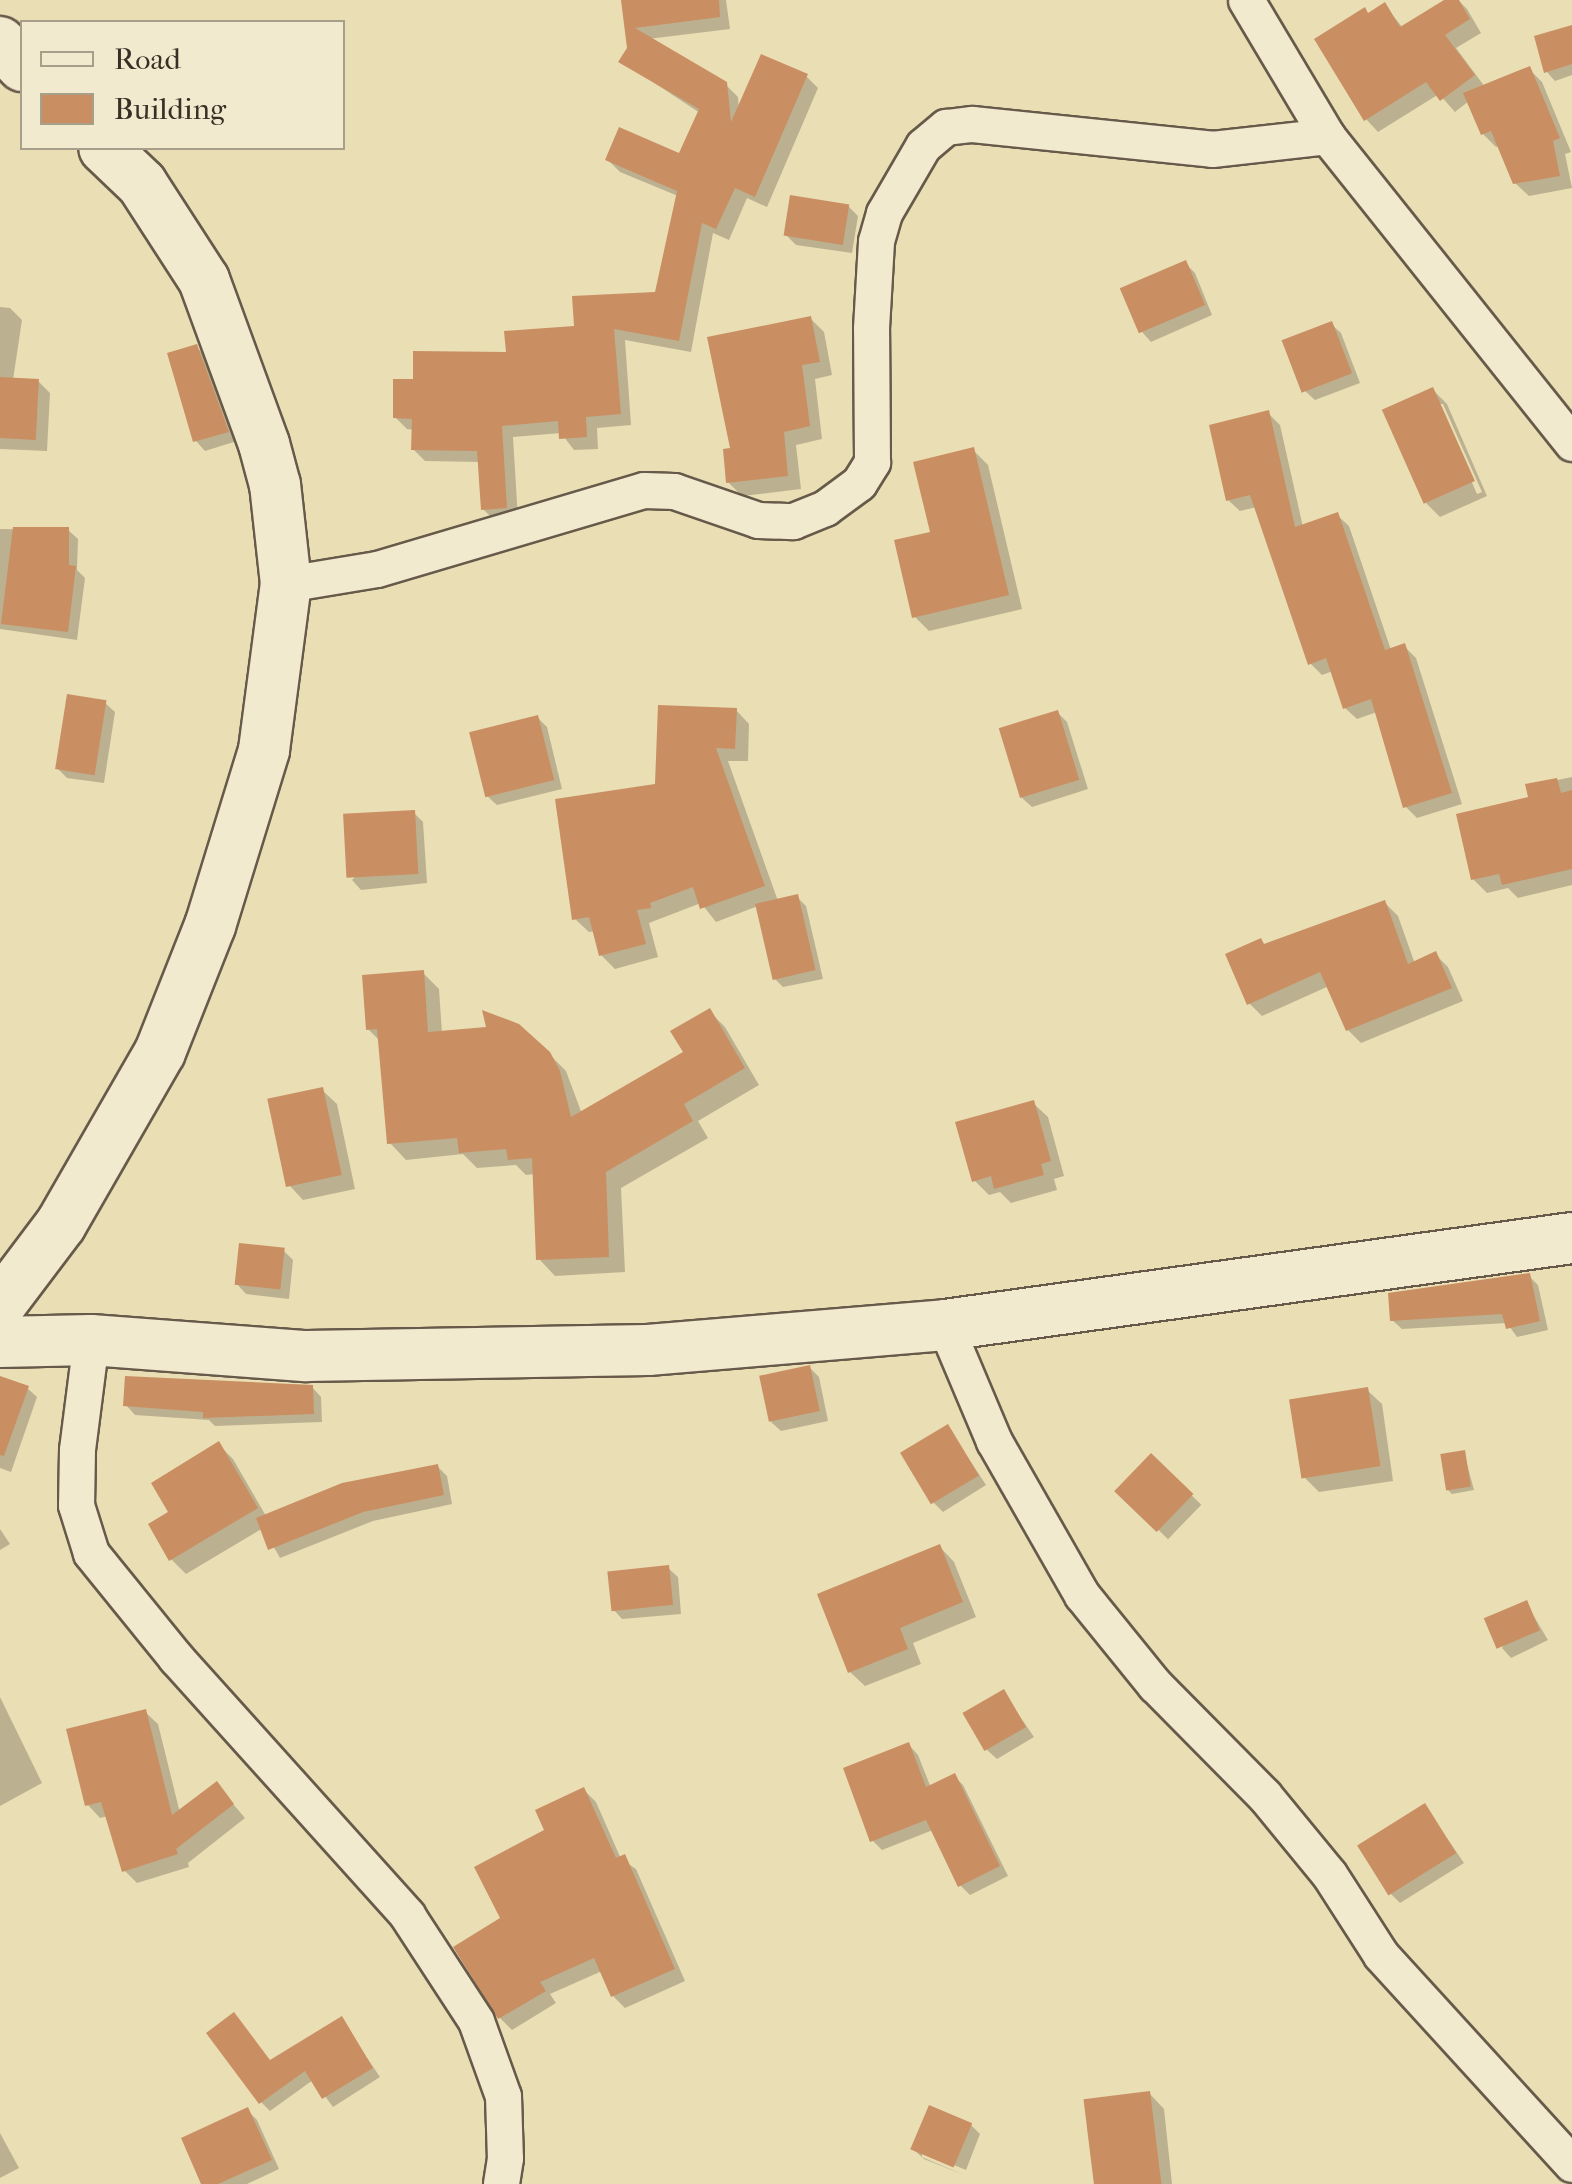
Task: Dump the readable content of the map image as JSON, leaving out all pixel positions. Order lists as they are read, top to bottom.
{
  "legend": ["Road", "Building"]
}
